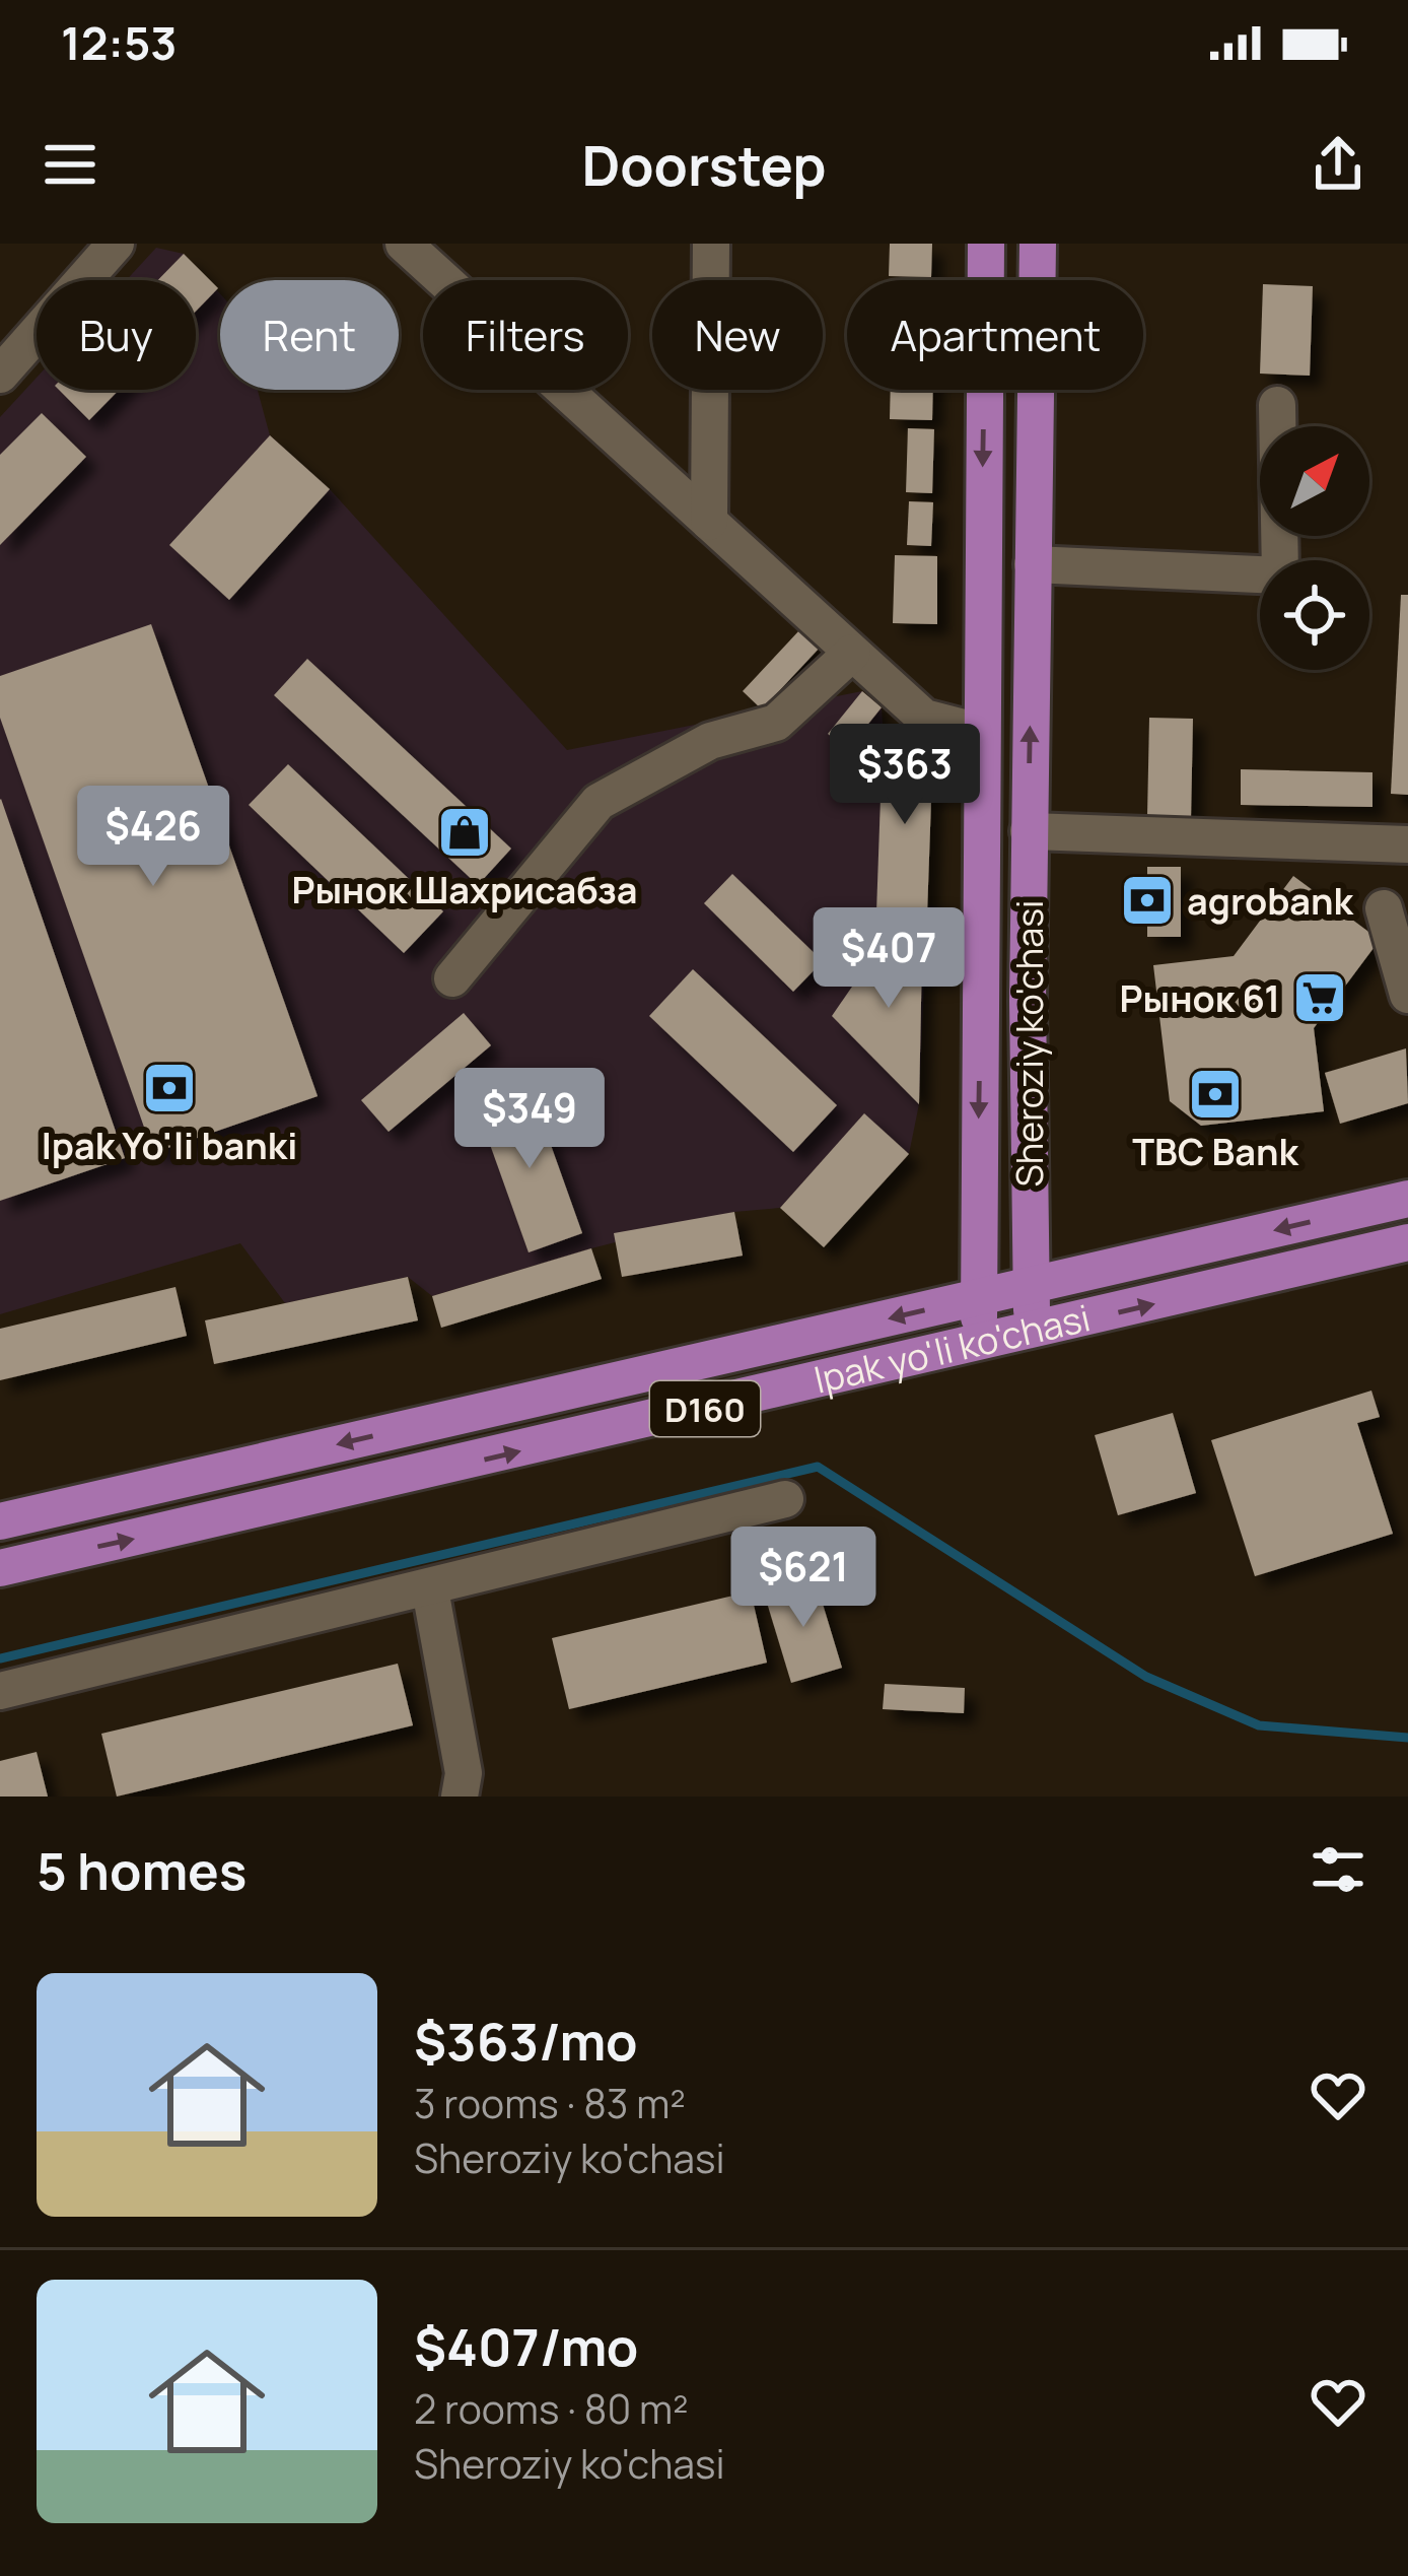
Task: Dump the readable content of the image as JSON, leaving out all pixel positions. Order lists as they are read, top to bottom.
{
  "streets": {
    "main road": ["Sheroziy ko'chasi", "Ipak yo'li ko'chasi", "D160"]
  },
  "crossings": [
    ["Sheroziy ko'chasi", "Ipak yo'li ko'chasi"]
  ],
  "places": {
    "shop": ["Рынок Шахрисабза"],
    "bank": ["agrobank", "Ipak Yo'li banki", "TBC Bank"],
    "supermarket": ["Рынок 61"]
  },
  "north": "top right",
  "page": {
    "status": "12:53",
    "header": "Doorstep",
    "chip": [
      "Buy",
      "Rent",
      "Filters",
      "New",
      "Apartment"
    ],
    "price": [
      "$363",
      "$426",
      "$407",
      "$349",
      "$621"
    ],
    "heading": "5 homes",
    "list": [
      {
        "name": "$363/mo",
        "note": "3 rooms · 83 m² · Sheroziy ko'chasi"
      },
      {
        "name": "$407/mo",
        "note": "2 rooms · 80 m² · Sheroziy ko'chasi"
      }
    ]
  }
}
